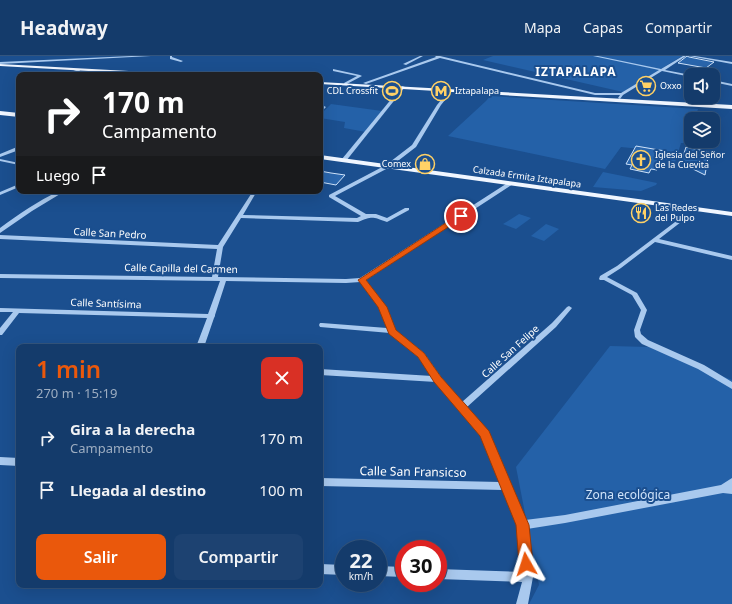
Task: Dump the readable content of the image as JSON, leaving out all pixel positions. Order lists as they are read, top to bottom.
{
  "streets": {
    "main road": ["Calzada Ermita Iztapalapa"],
    "street": [
      "Calle San Pedro",
      "Calle Capilla del Carmen",
      "Calle Santísima",
      "Calle San Felipe",
      "Calle San Fransicso"
    ]
  },
  "districts": ["IZTAPALAPA"],
  "parks": ["Zona ecológica"],
  "places": {
    "supermarket": ["Oxxo"],
    "sports": ["CDL Crossfit"],
    "metro station": ["Iztapalapa"],
    "church": ["Iglesia del Señor de la Cuevita"],
    "shop": ["Comex"],
    "restaurant": ["Las Redes del Pulpo"]
  },
  "page": {
    "header": "Headway",
    "nav": ["Mapa", "Capas", "Compartir"],
    "turn": ["170 m", "Campamento"],
    "then": "Luego",
    "heading": ["1 min", "270 m · 15:19"],
    "list": [
      {
        "name": "Gira a la derecha",
        "note": "Campamento",
        "value": "170 m"
      },
      {
        "name": "Llegada al destino",
        "value": "100 m"
      }
    ],
    "buttons": ["Salir", "Compartir"],
    "speed": "22 km/h",
    "limit": "30"
  }
}
